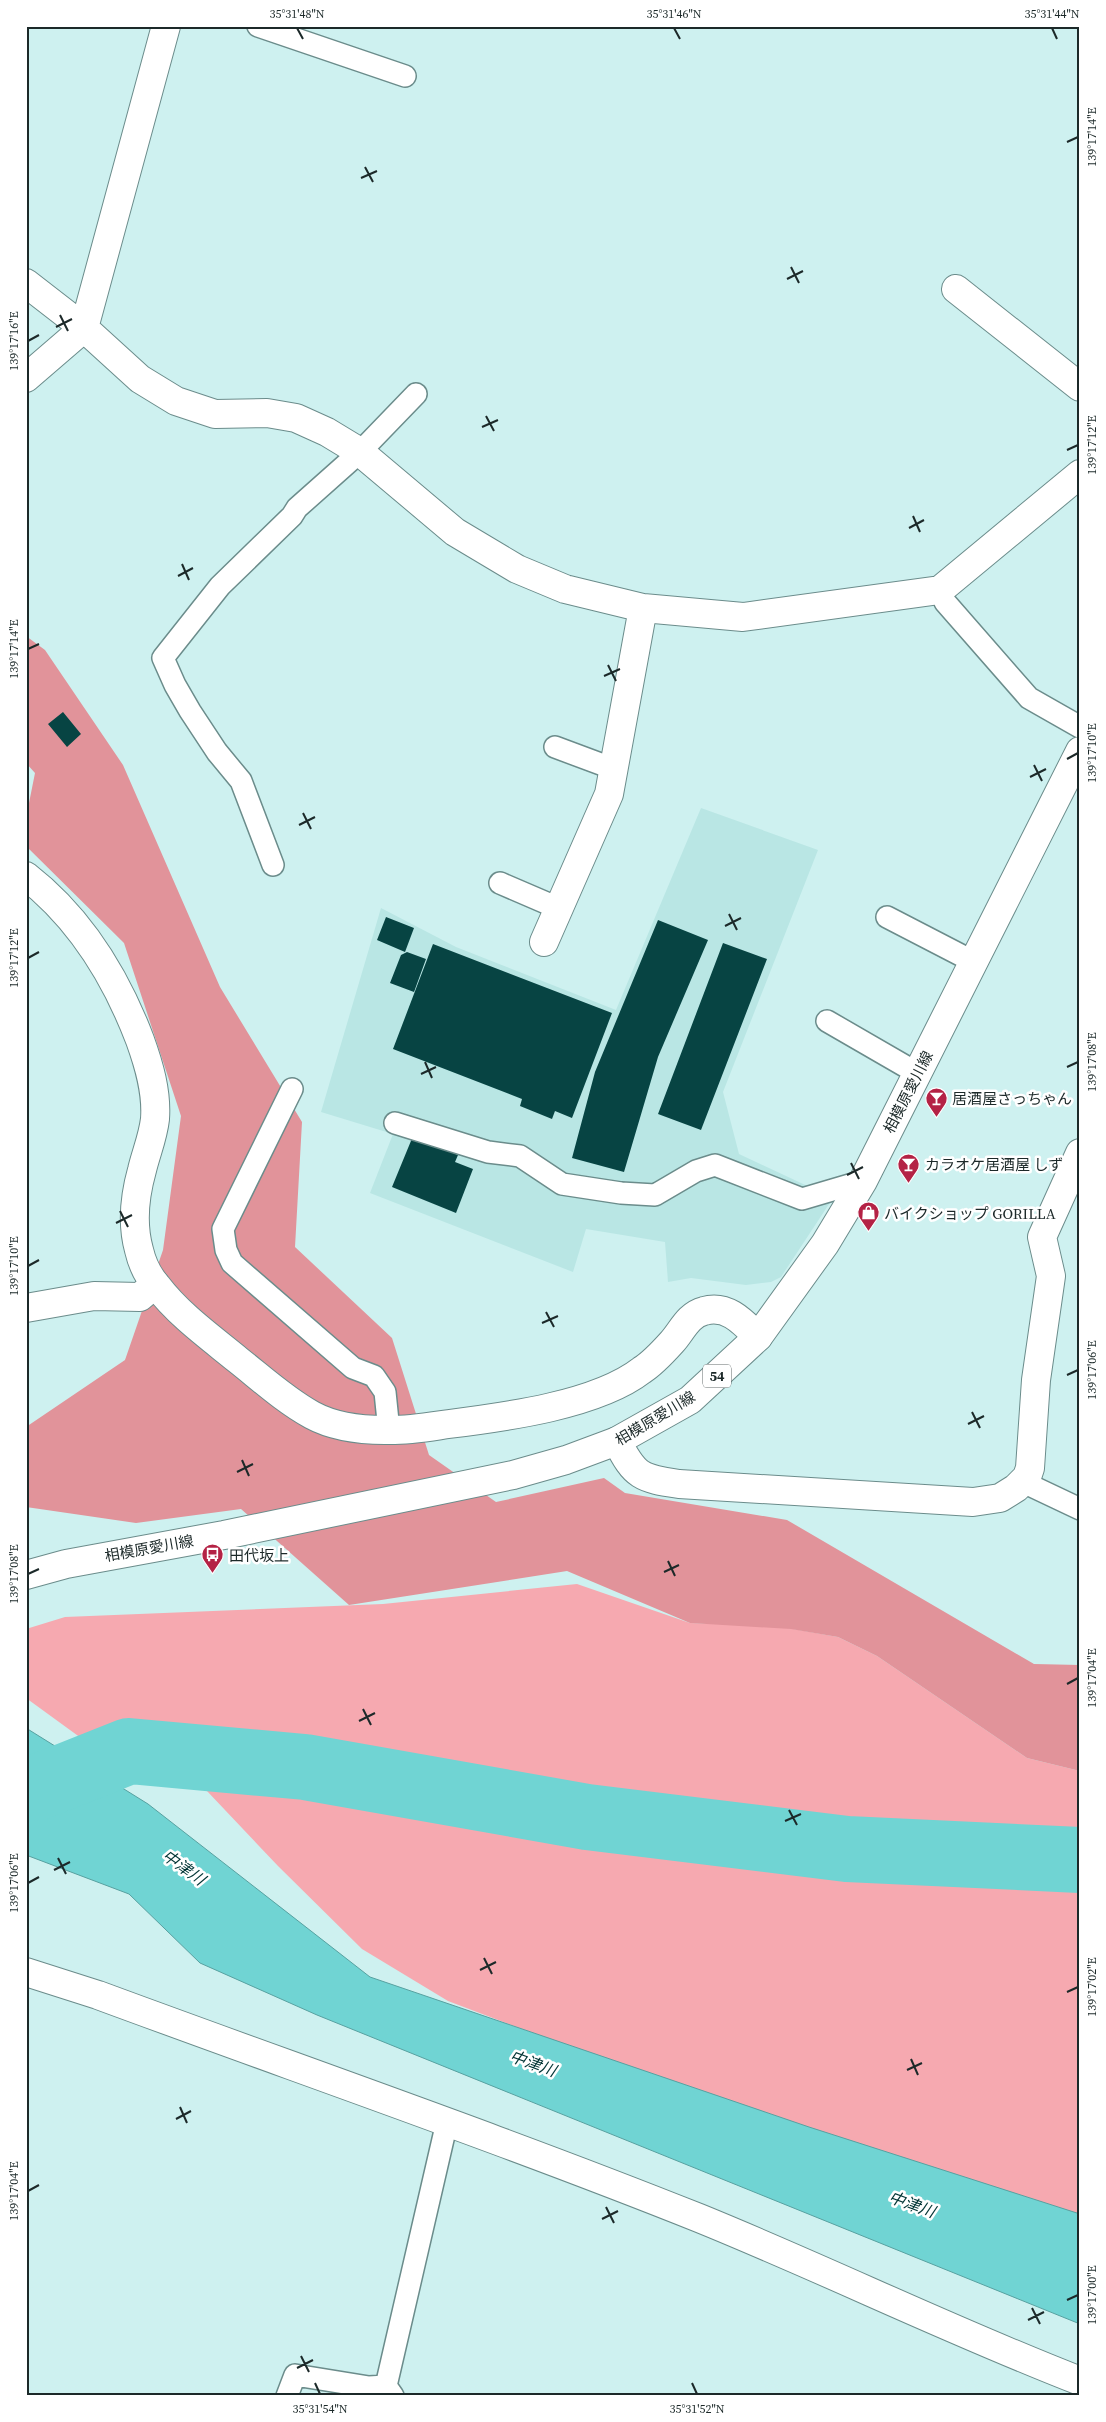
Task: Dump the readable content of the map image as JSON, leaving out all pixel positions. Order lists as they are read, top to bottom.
{
  "streets": {
    "street": ["相模原愛川線", "54"]
  },
  "water": ["中津川"],
  "places": {
    "bar": ["居酒屋さっちゃん", "カラオケ居酒屋 しず"],
    "shop": ["バイクショップ GORILLA"],
    "bus stop": ["田代坂上"]
  },
  "coordinates": [
    "35°31'48\"N",
    "35°31'46\"N",
    "35°31'44\"N",
    "139°17'14\"E",
    "139°17'16\"E",
    "139°17'12\"E",
    "139°17'10\"E",
    "139°17'08\"E",
    "139°17'06\"E",
    "139°17'04\"E",
    "139°17'02\"E",
    "139°17'00\"E",
    "35°31'54\"N",
    "35°31'52\"N"
  ]
}
